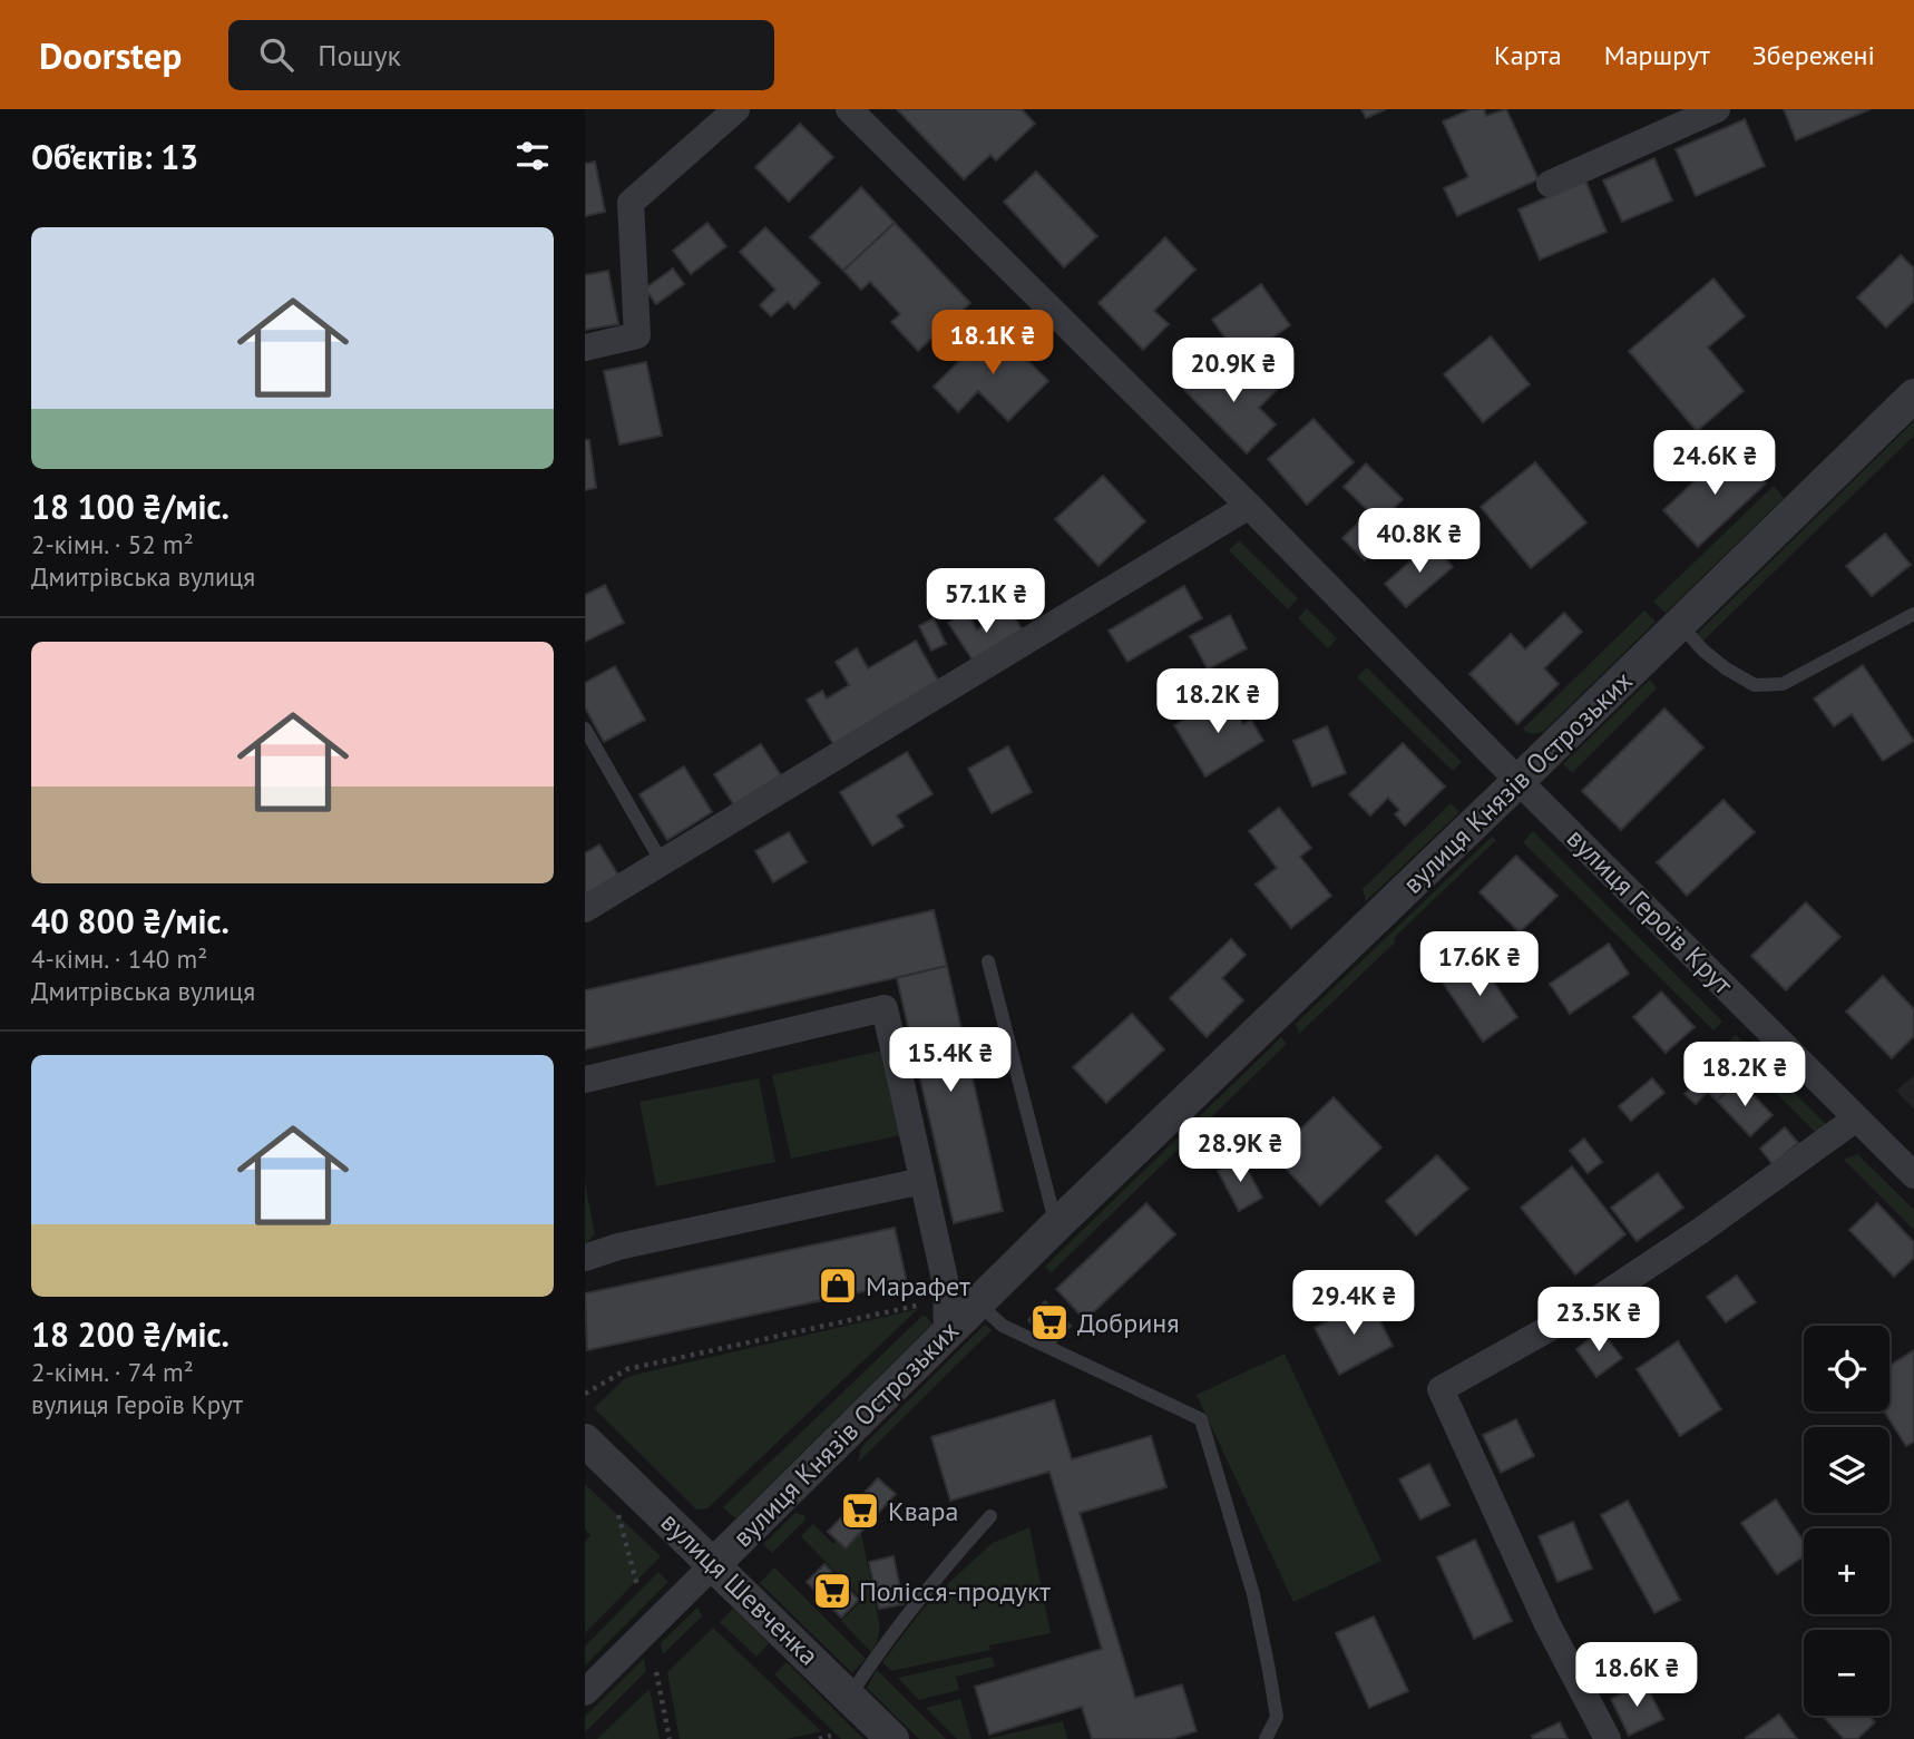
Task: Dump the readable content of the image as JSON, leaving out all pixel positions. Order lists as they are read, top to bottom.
{
  "streets": {
    "street": ["вулиця Князів Острозьких", "вулиця Героїв Крут", "вулиця Шевченка"]
  },
  "crossings": [
    ["вулиця Князів Острозьких", "вулиця Героїв Крут"],
    ["вулиця Князів Острозьких", "вулиця Шевченка"]
  ],
  "places": {
    "shop": ["Марафет"],
    "supermarket": ["Добриня", "Квара", "Полісся-продукт"]
  },
  "page": {
    "header": "Doorstep",
    "search": "Пошук",
    "nav": ["Карта", "Маршрут", "Збережені"],
    "heading": "Об’єктів: 13",
    "list": [
      {
        "name": "18 100 ₴/міс.",
        "note": "2-кімн. · 52 m² · Дмитрівська вулиця"
      },
      {
        "name": "40 800 ₴/міс.",
        "note": "4-кімн. · 140 m² · Дмитрівська вулиця"
      },
      {
        "name": "18 200 ₴/міс.",
        "note": "2-кімн. · 74 m² · вулиця Героїв Крут"
      }
    ],
    "price": [
      "18.1K ₴",
      "20.9K ₴",
      "24.6K ₴",
      "40.8K ₴",
      "57.1K ₴",
      "18.2K ₴",
      "17.6K ₴",
      "15.4K ₴",
      "18.2K ₴",
      "28.9K ₴",
      "29.4K ₴",
      "23.5K ₴",
      "18.6K ₴"
    ],
    "map_buttons": ["+", "−"]
  }
}
